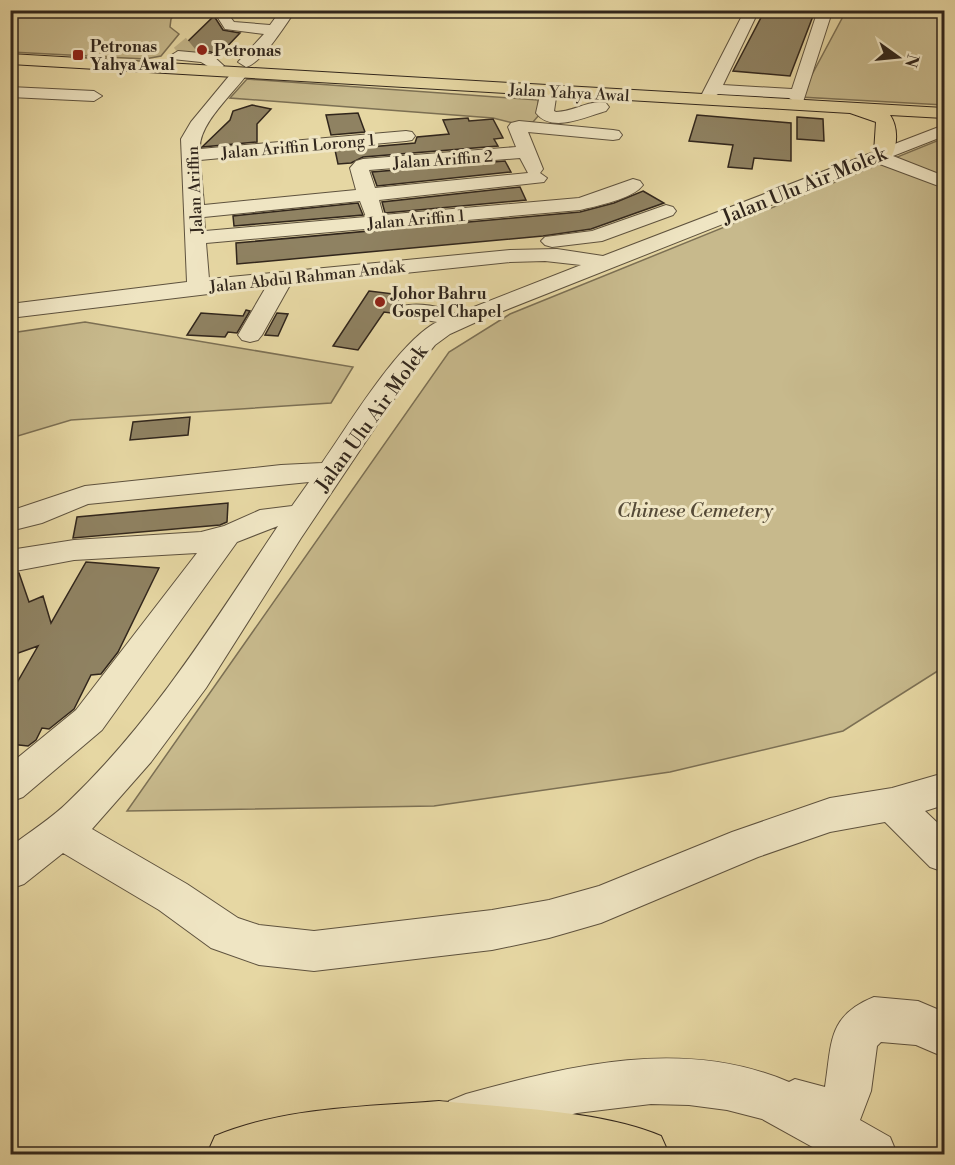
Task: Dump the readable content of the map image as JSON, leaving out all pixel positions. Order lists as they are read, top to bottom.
{
  "streets": {
    "main road": ["Jalan Yahya Awal"],
    "street": [
      "Jalan Ariffin Lorong 1",
      "Jalan Ariffin 2",
      "Jalan Ulu Air Molek",
      "Jalan Ariffin",
      "Jalan Ariffin 1",
      "Jalan Abdul Rahman Andak"
    ]
  },
  "crossings": [
    ["Jalan Yahya Awal", "Jalan Ariffin 2"],
    ["Jalan Yahya Awal", "Jalan Ariffin"],
    ["Jalan Yahya Awal", "Jalan Ariffin 1"],
    ["Jalan Ariffin Lorong 1", "Jalan Ariffin"],
    ["Jalan Ulu Air Molek", "Jalan Abdul Rahman Andak"],
    ["Jalan Ariffin", "Jalan Ariffin 1"],
    ["Jalan Ariffin", "Jalan Abdul Rahman Andak"]
  ],
  "parks": ["Chinese Cemetery"],
  "places": {
    "other": ["Petronas", "Johor Bahru Gospel Chapel"],
    "transit": ["Petronas Yahya Awal"]
  },
  "north": "right"
}
